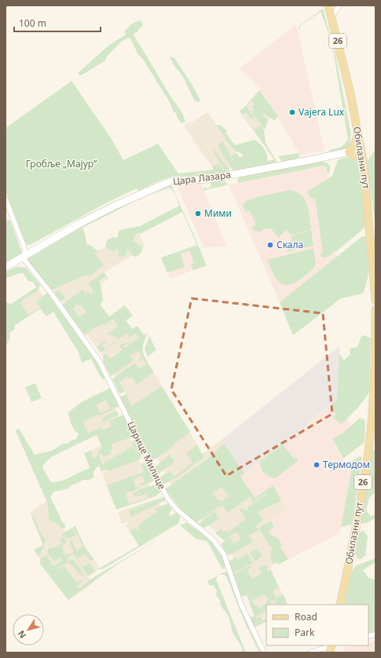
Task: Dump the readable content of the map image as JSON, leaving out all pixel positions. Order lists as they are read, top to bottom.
{
  "streets": {
    "main road": ["26", "Обилазни пут"],
    "street": ["Цара Лазара", "Царице Милице"]
  },
  "crossings": [
    ["Обилазни пут", "Цара Лазара"],
    ["Цара Лазара", "Царице Милице"]
  ],
  "parks": ["Гробље „Мајур”"],
  "places": [
    "Vajera Lux",
    "Мими",
    "Скала",
    "Термодом"
  ],
  "legend": ["Road", "Park"],
  "scale_bar": "100 m",
  "north": "bottom left"
}
